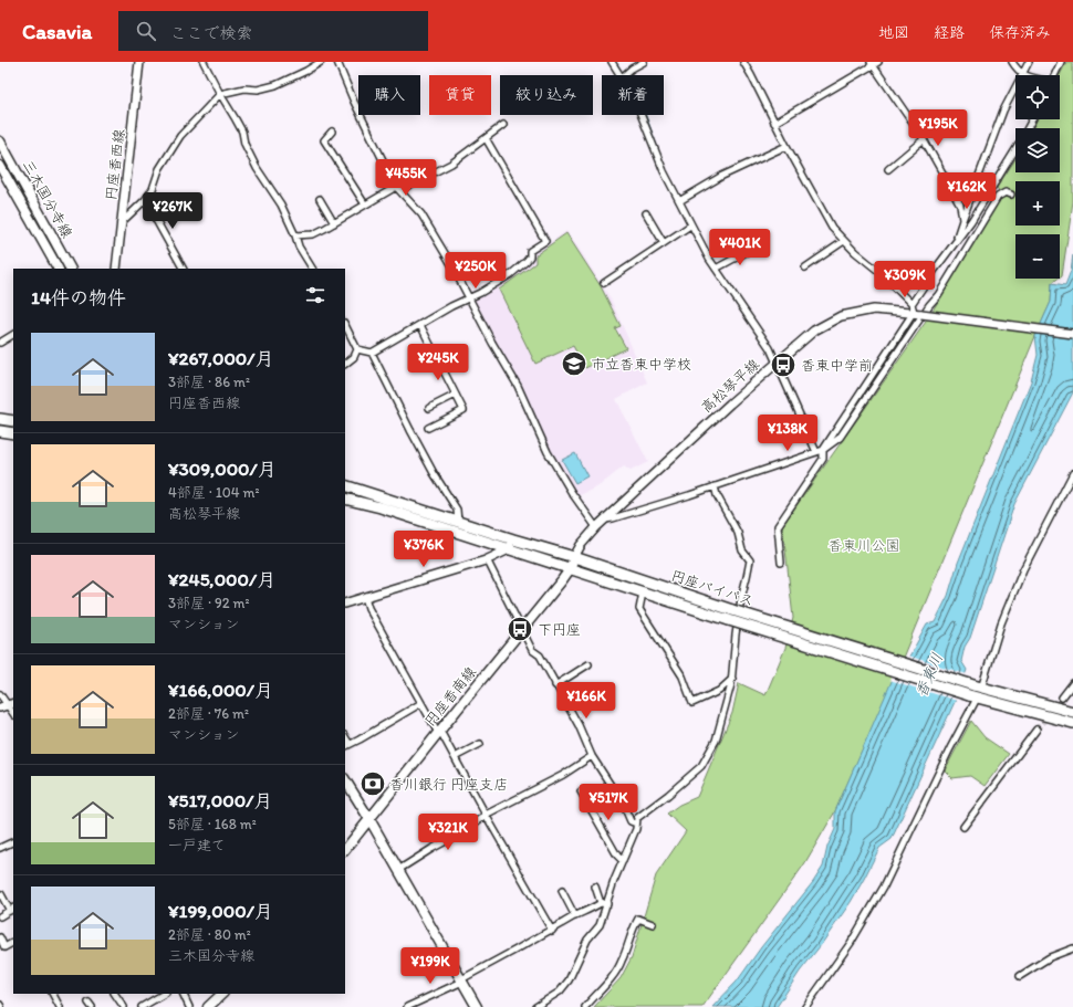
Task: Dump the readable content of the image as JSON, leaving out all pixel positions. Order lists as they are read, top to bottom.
{
  "streets": {
    "highway": ["円座バイパス"],
    "main road": [
      "円座香西線",
      "三木国分寺線",
      "高松琴平線",
      "円座香南線"
    ]
  },
  "crossings": [
    ["高松琴平線", "円座バイパス"],
    ["高松琴平線", "円座香南線"],
    ["円座バイパス", "円座香南線"]
  ],
  "water": ["香東川"],
  "parks": ["香東川公園"],
  "places": {
    "school or university": ["市立香東中学校"],
    "bus stop": ["香東中学前", "下円座"],
    "bank": ["香川銀行 円座支店"]
  },
  "page": {
    "header": "Casavia",
    "search": "ここで検索",
    "nav": ["地図", "経路", "保存済み"],
    "map_buttons": ["+", "−"],
    "chip": [
      "購入",
      "賃貸",
      "絞り込み",
      "新着"
    ],
    "price": [
      "¥195K",
      "¥455K",
      "¥162K",
      "¥267K",
      "¥401K",
      "¥250K",
      "¥309K",
      "¥245K",
      "¥138K",
      "¥376K",
      "¥166K",
      "¥517K",
      "¥321K",
      "¥199K"
    ],
    "heading": "14件の物件",
    "list": [
      {
        "name": "¥267,000/月",
        "note": "3部屋 · 86 m² · 円座香西線"
      },
      {
        "name": "¥309,000/月",
        "note": "4部屋 · 104 m² · 高松琴平線"
      },
      {
        "name": "¥245,000/月",
        "note": "3部屋 · 92 m² · マンション"
      },
      {
        "name": "¥166,000/月",
        "note": "2部屋 · 76 m² · マンション"
      },
      {
        "name": "¥517,000/月",
        "note": "5部屋 · 168 m² · 一戸建て"
      },
      {
        "name": "¥199,000/月",
        "note": "2部屋 · 80 m² · 三木国分寺線"
      }
    ]
  }
}
